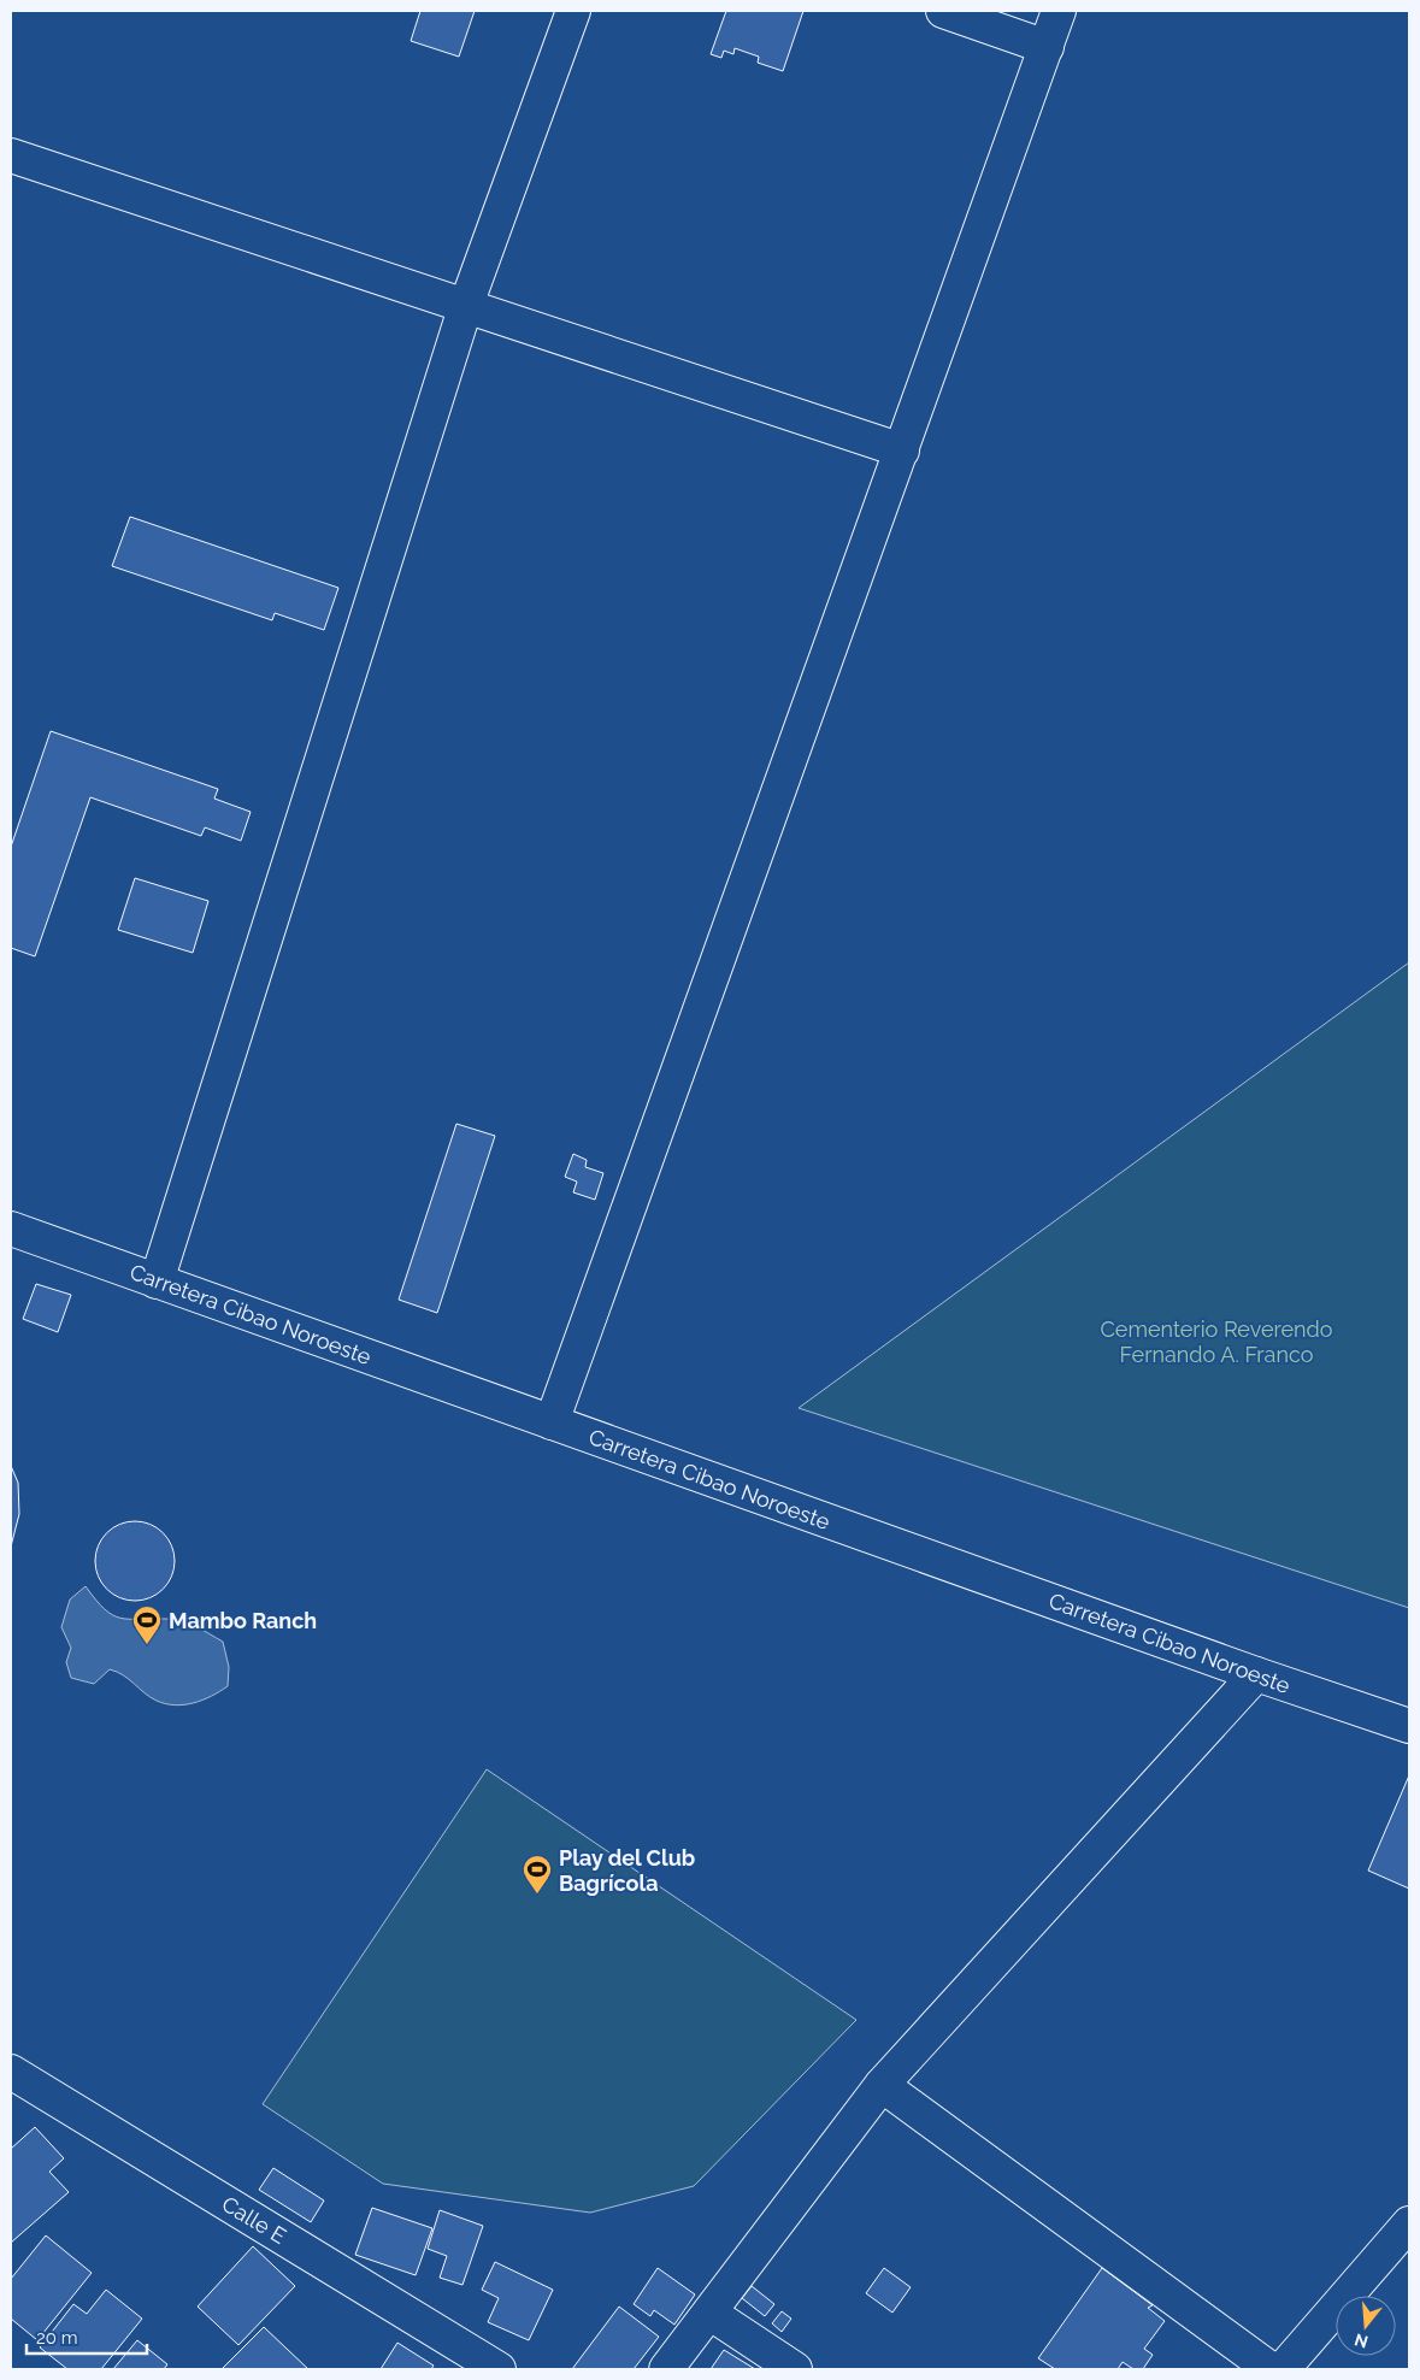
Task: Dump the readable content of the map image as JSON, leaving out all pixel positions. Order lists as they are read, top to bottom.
{
  "streets": {
    "street": ["Carretera Cibao Noroeste", "Calle E"]
  },
  "parks": ["Cementerio Reverendo Fernando A. Franco"],
  "places": {
    "sports": ["Mambo Ranch", "Play del Club Bagrícola"]
  },
  "scale_bar": "20 m",
  "north": "bottom"
}
